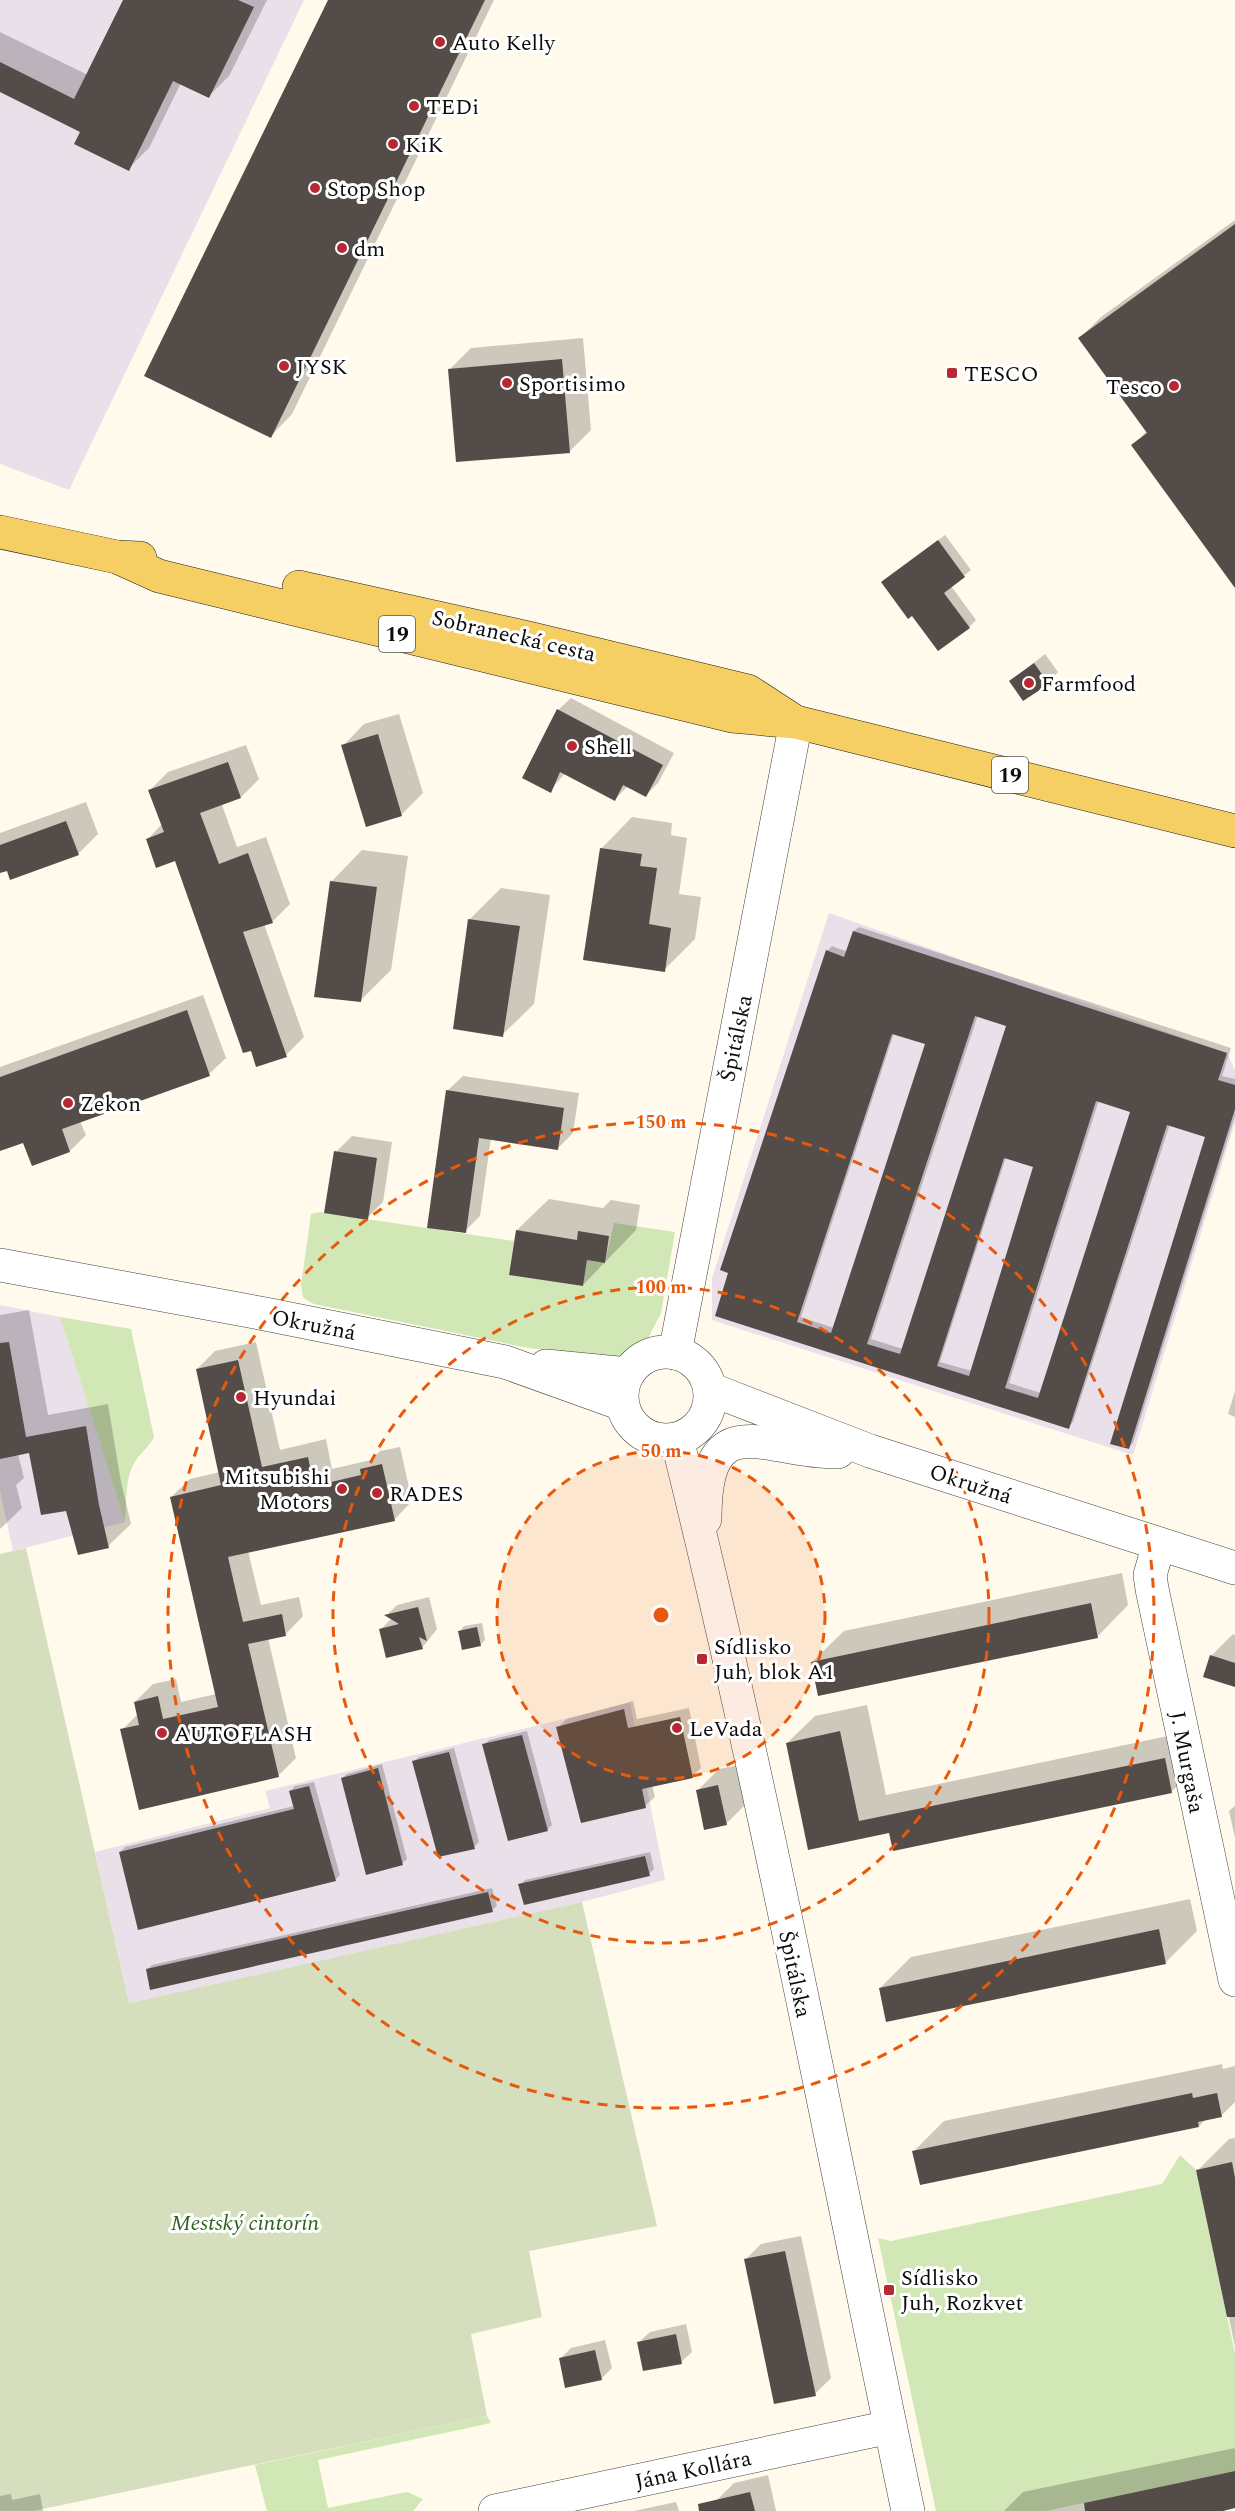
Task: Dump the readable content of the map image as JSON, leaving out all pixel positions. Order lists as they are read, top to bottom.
{
  "streets": {
    "main road": ["19", "Sobranecká cesta"],
    "street": [
      "Špitálska",
      "Okružná",
      "J. Murgaša",
      "Jána Kollára"
    ]
  },
  "crossings": [
    ["Sobranecká cesta", "Špitálska"],
    ["Špitálska", "Okružná"],
    ["Špitálska", "Jána Kollára"],
    ["Okružná", "J. Murgaša"]
  ],
  "parks": ["Mestský cintorín"],
  "places": {
    "other": [
      "Auto Kelly",
      "TEDi",
      "KiK",
      "Stop Shop",
      "dm",
      "JYSK",
      "Sportisimo",
      "Tesco",
      "Farmfood",
      "Shell",
      "Zekon",
      "Hyundai",
      "Mitsubishi Motors",
      "RADES",
      "LeVada",
      "AUTOFLASH"
    ],
    "transit": ["TESCO", "Sídlisko Juh, blok A1", "Sídlisko Juh, Rozkvet"]
  },
  "rings": ["150 m", "100 m", "50 m"]
}
